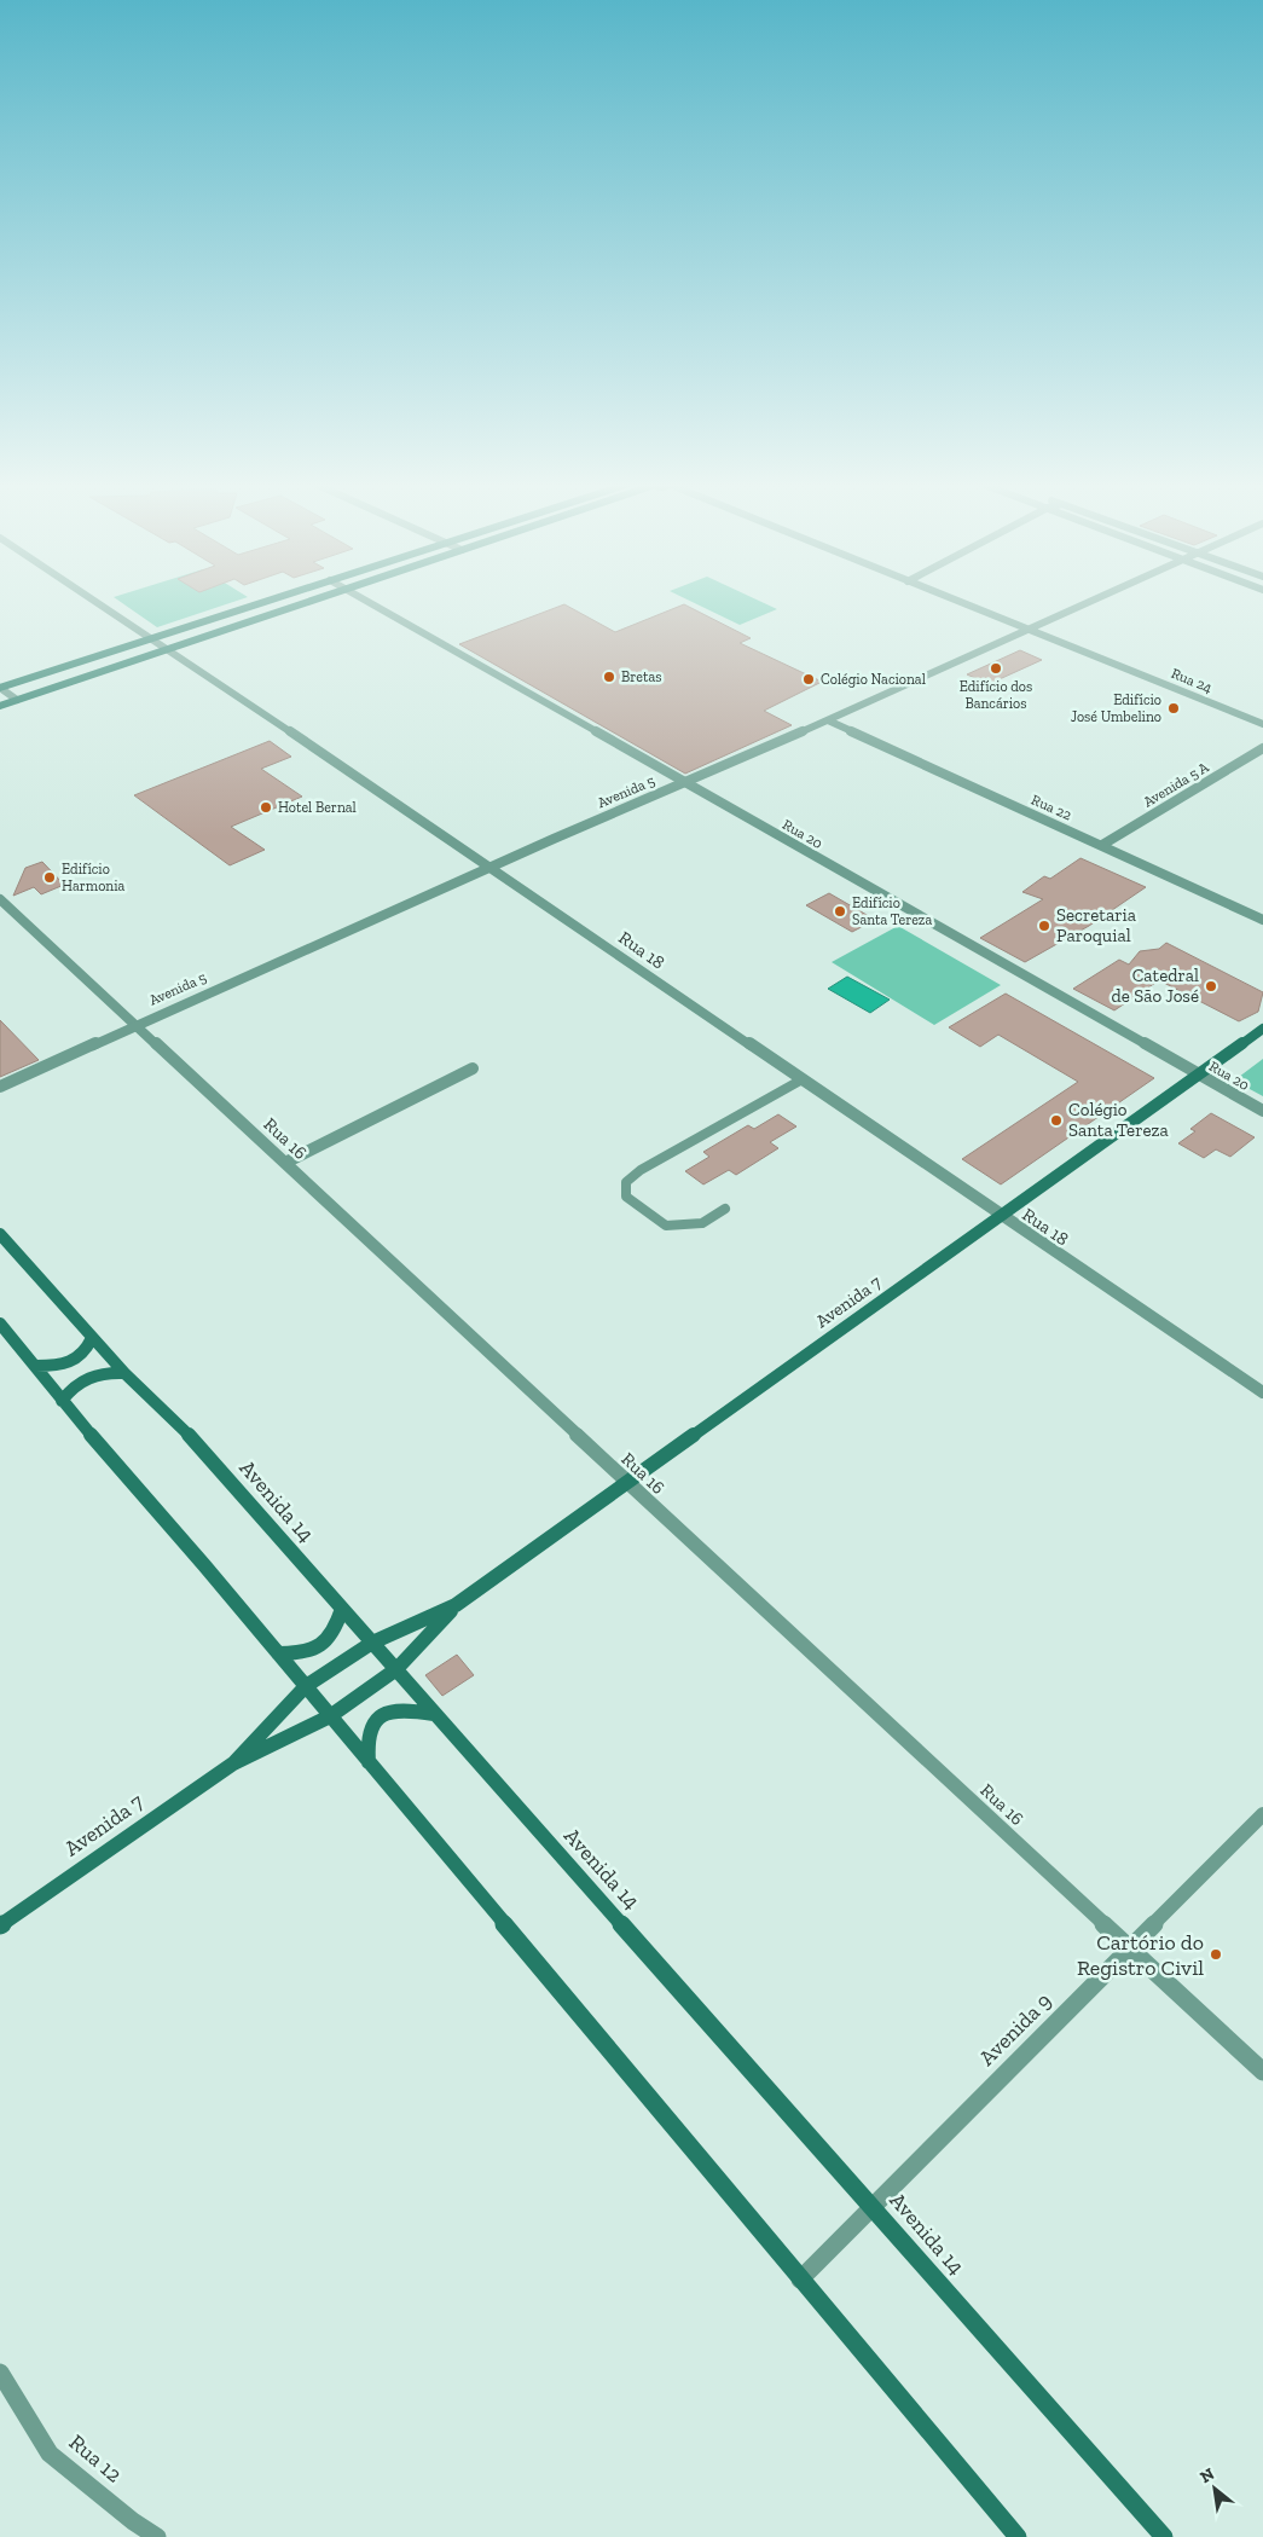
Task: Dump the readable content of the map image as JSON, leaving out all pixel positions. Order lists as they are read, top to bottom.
{
  "streets": {
    "main road": ["Avenida 7", "Avenida 14"],
    "street": [
      "Rua 24",
      "Avenida 5 A",
      "Avenida 5",
      "Rua 22",
      "Rua 20",
      "Rua 18",
      "Rua 16",
      "Avenida 9",
      "Rua 12"
    ]
  },
  "crossings": [
    ["Rua 24", "Avenida 5"],
    ["Avenida 5 A", "Rua 22"],
    ["Avenida 5", "Rua 22"],
    ["Avenida 5", "Rua 20"],
    ["Avenida 5", "Rua 18"],
    ["Avenida 5", "Rua 16"],
    ["Rua 20", "Avenida 7"],
    ["Rua 18", "Avenida 7"],
    ["Rua 16", "Avenida 7"],
    ["Rua 16", "Avenida 9"],
    ["Avenida 7", "Avenida 14"],
    ["Avenida 14", "Avenida 9"]
  ],
  "places": [
    "Edifício dos Bancários",
    "Bretas",
    "Colégio Nacional",
    "Edifício José Umbelino",
    "Hotel Bernal",
    "Edifício Harmonia",
    "Edifício Santa Tereza",
    "Secretaria Paroquial",
    "Catedral de São José",
    "Colégio Santa Tereza",
    "Cartório do Registro Civil"
  ],
  "north": "top left"
}
